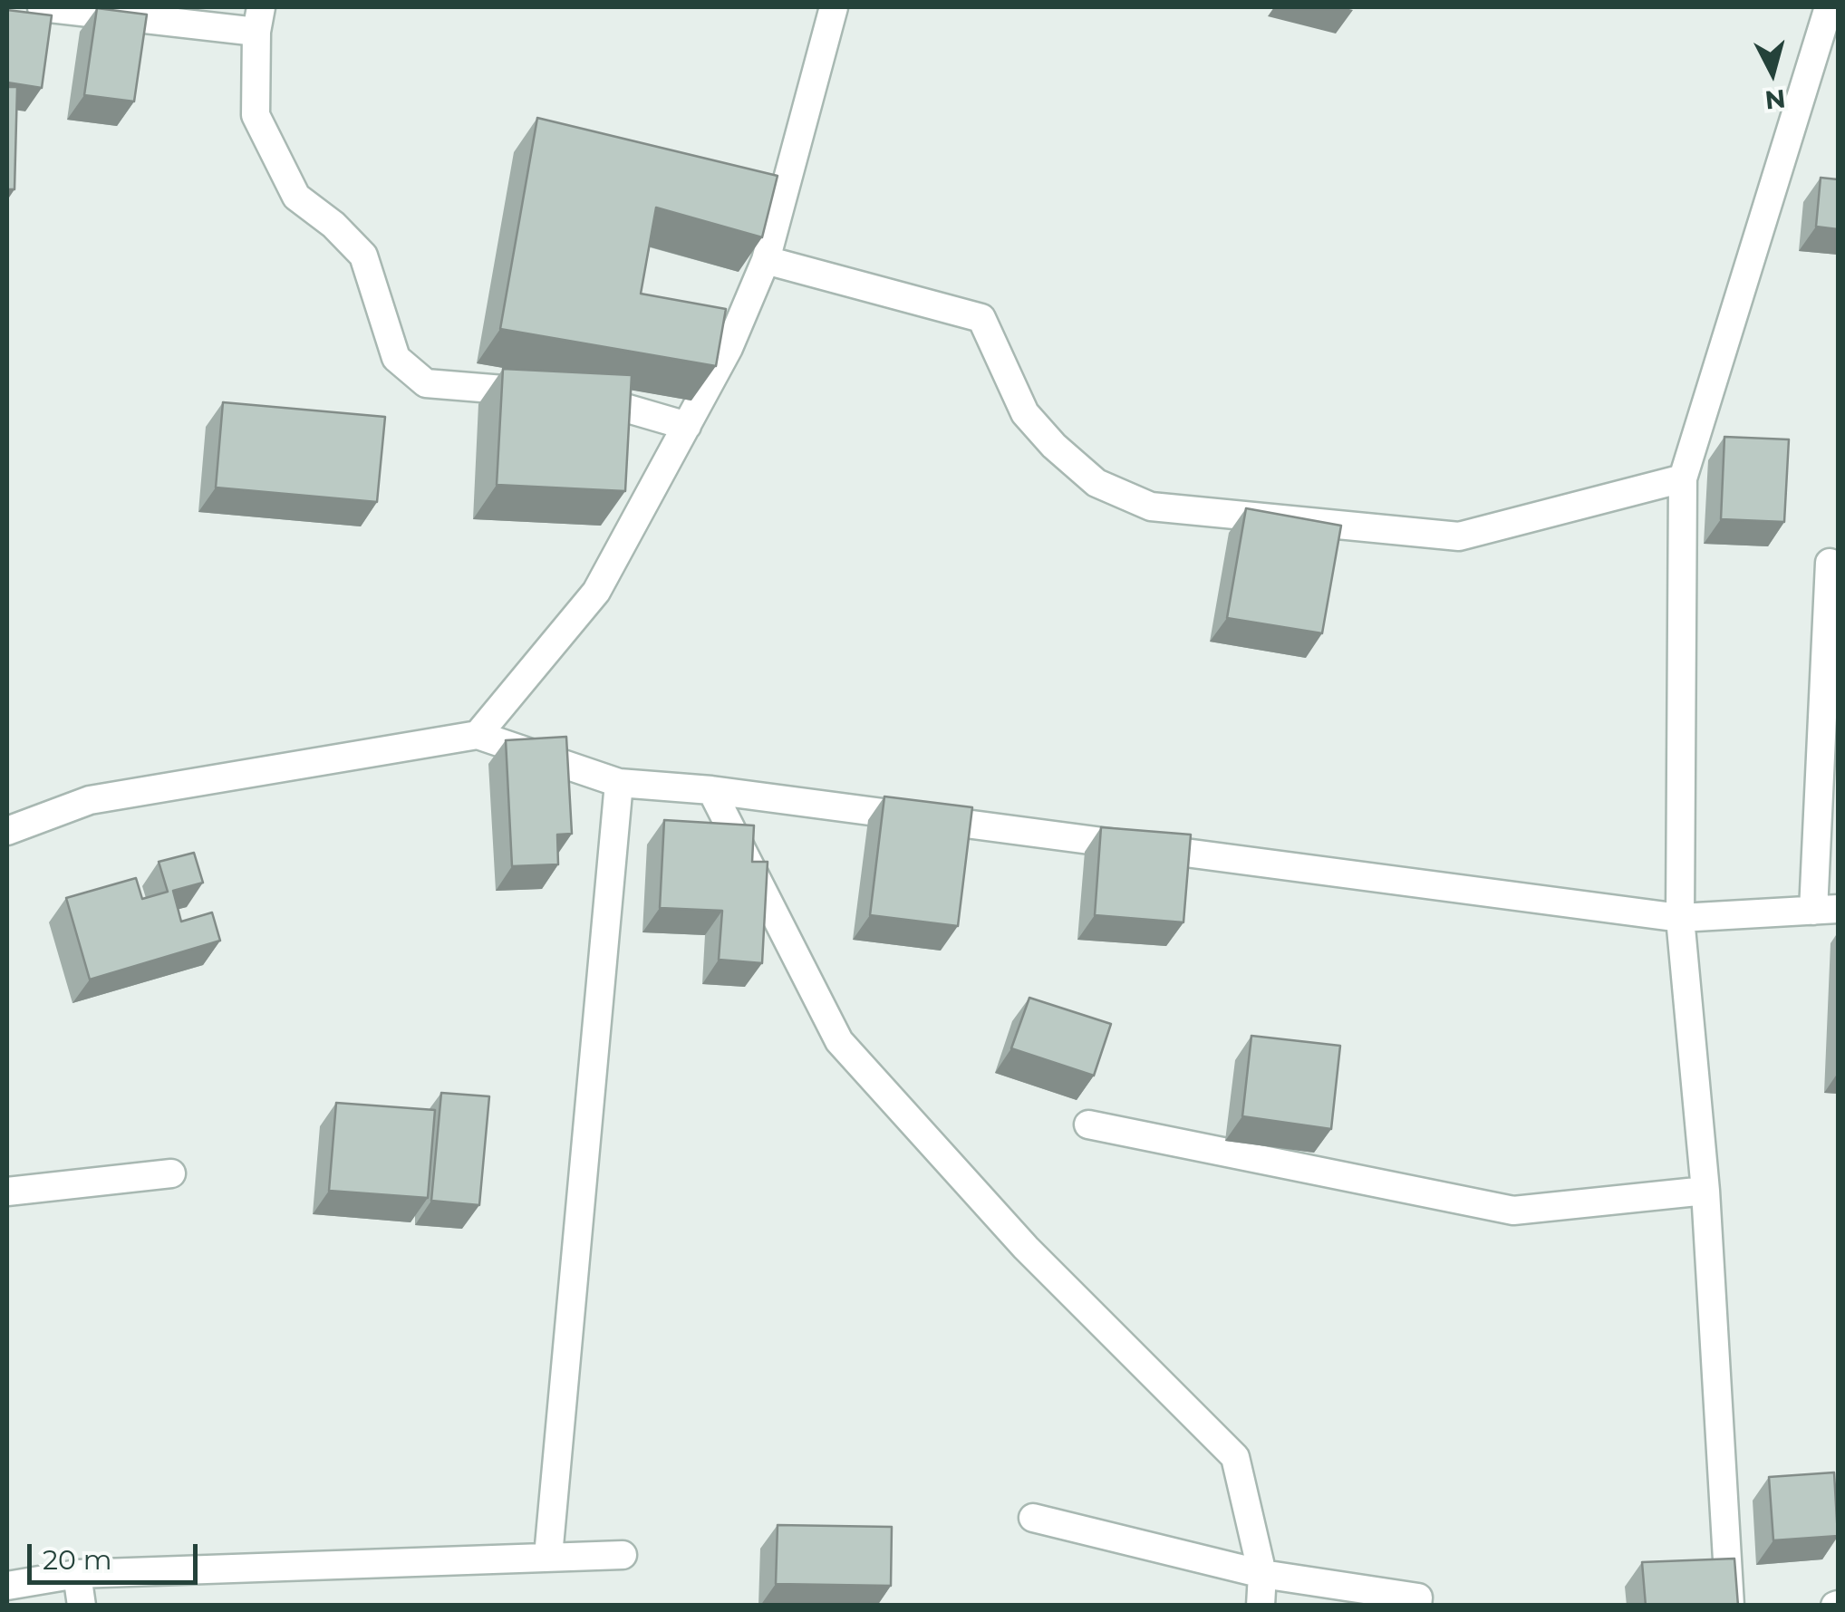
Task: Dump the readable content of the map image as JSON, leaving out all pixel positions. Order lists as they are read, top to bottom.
{
  "scale_bar": "20 m",
  "north": "bottom"
}
